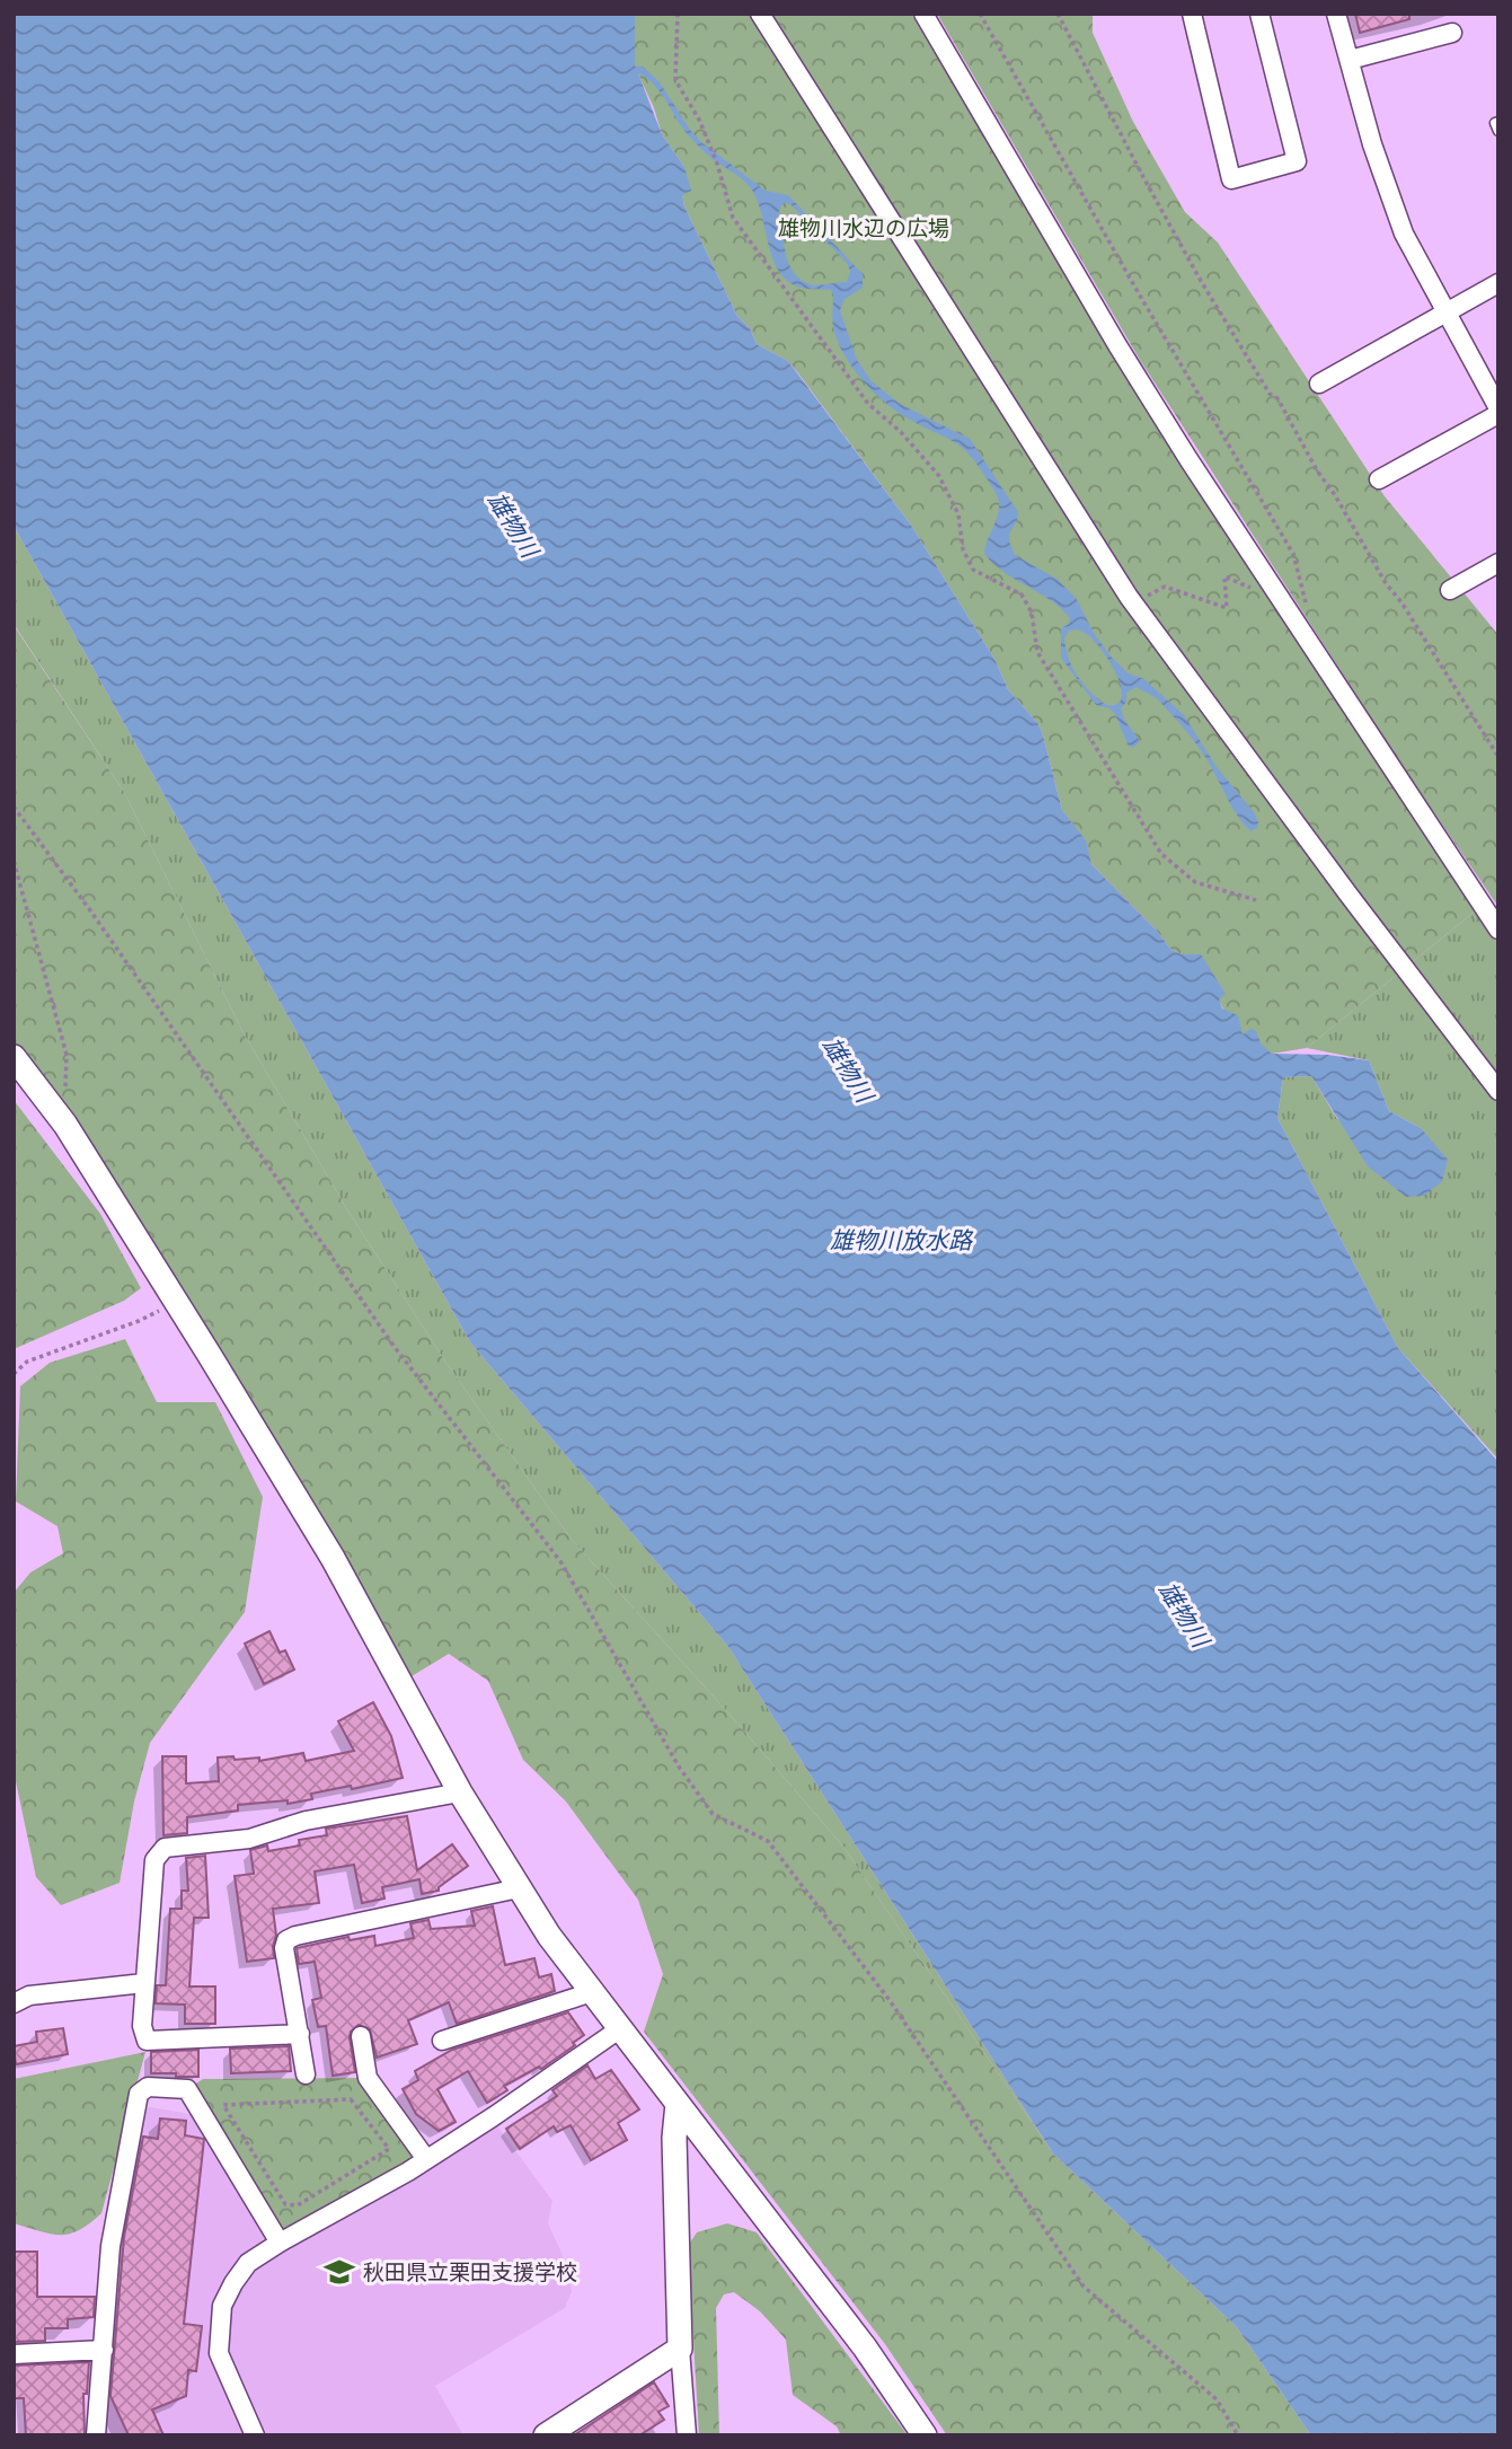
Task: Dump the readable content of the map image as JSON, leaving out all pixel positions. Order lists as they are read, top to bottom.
{
  "water": ["雄物川", "雄物川放水路"],
  "parks": ["雄物川水辺の広場"],
  "places": {
    "school or university": ["秋田県立栗田支援学校"]
  }
}
